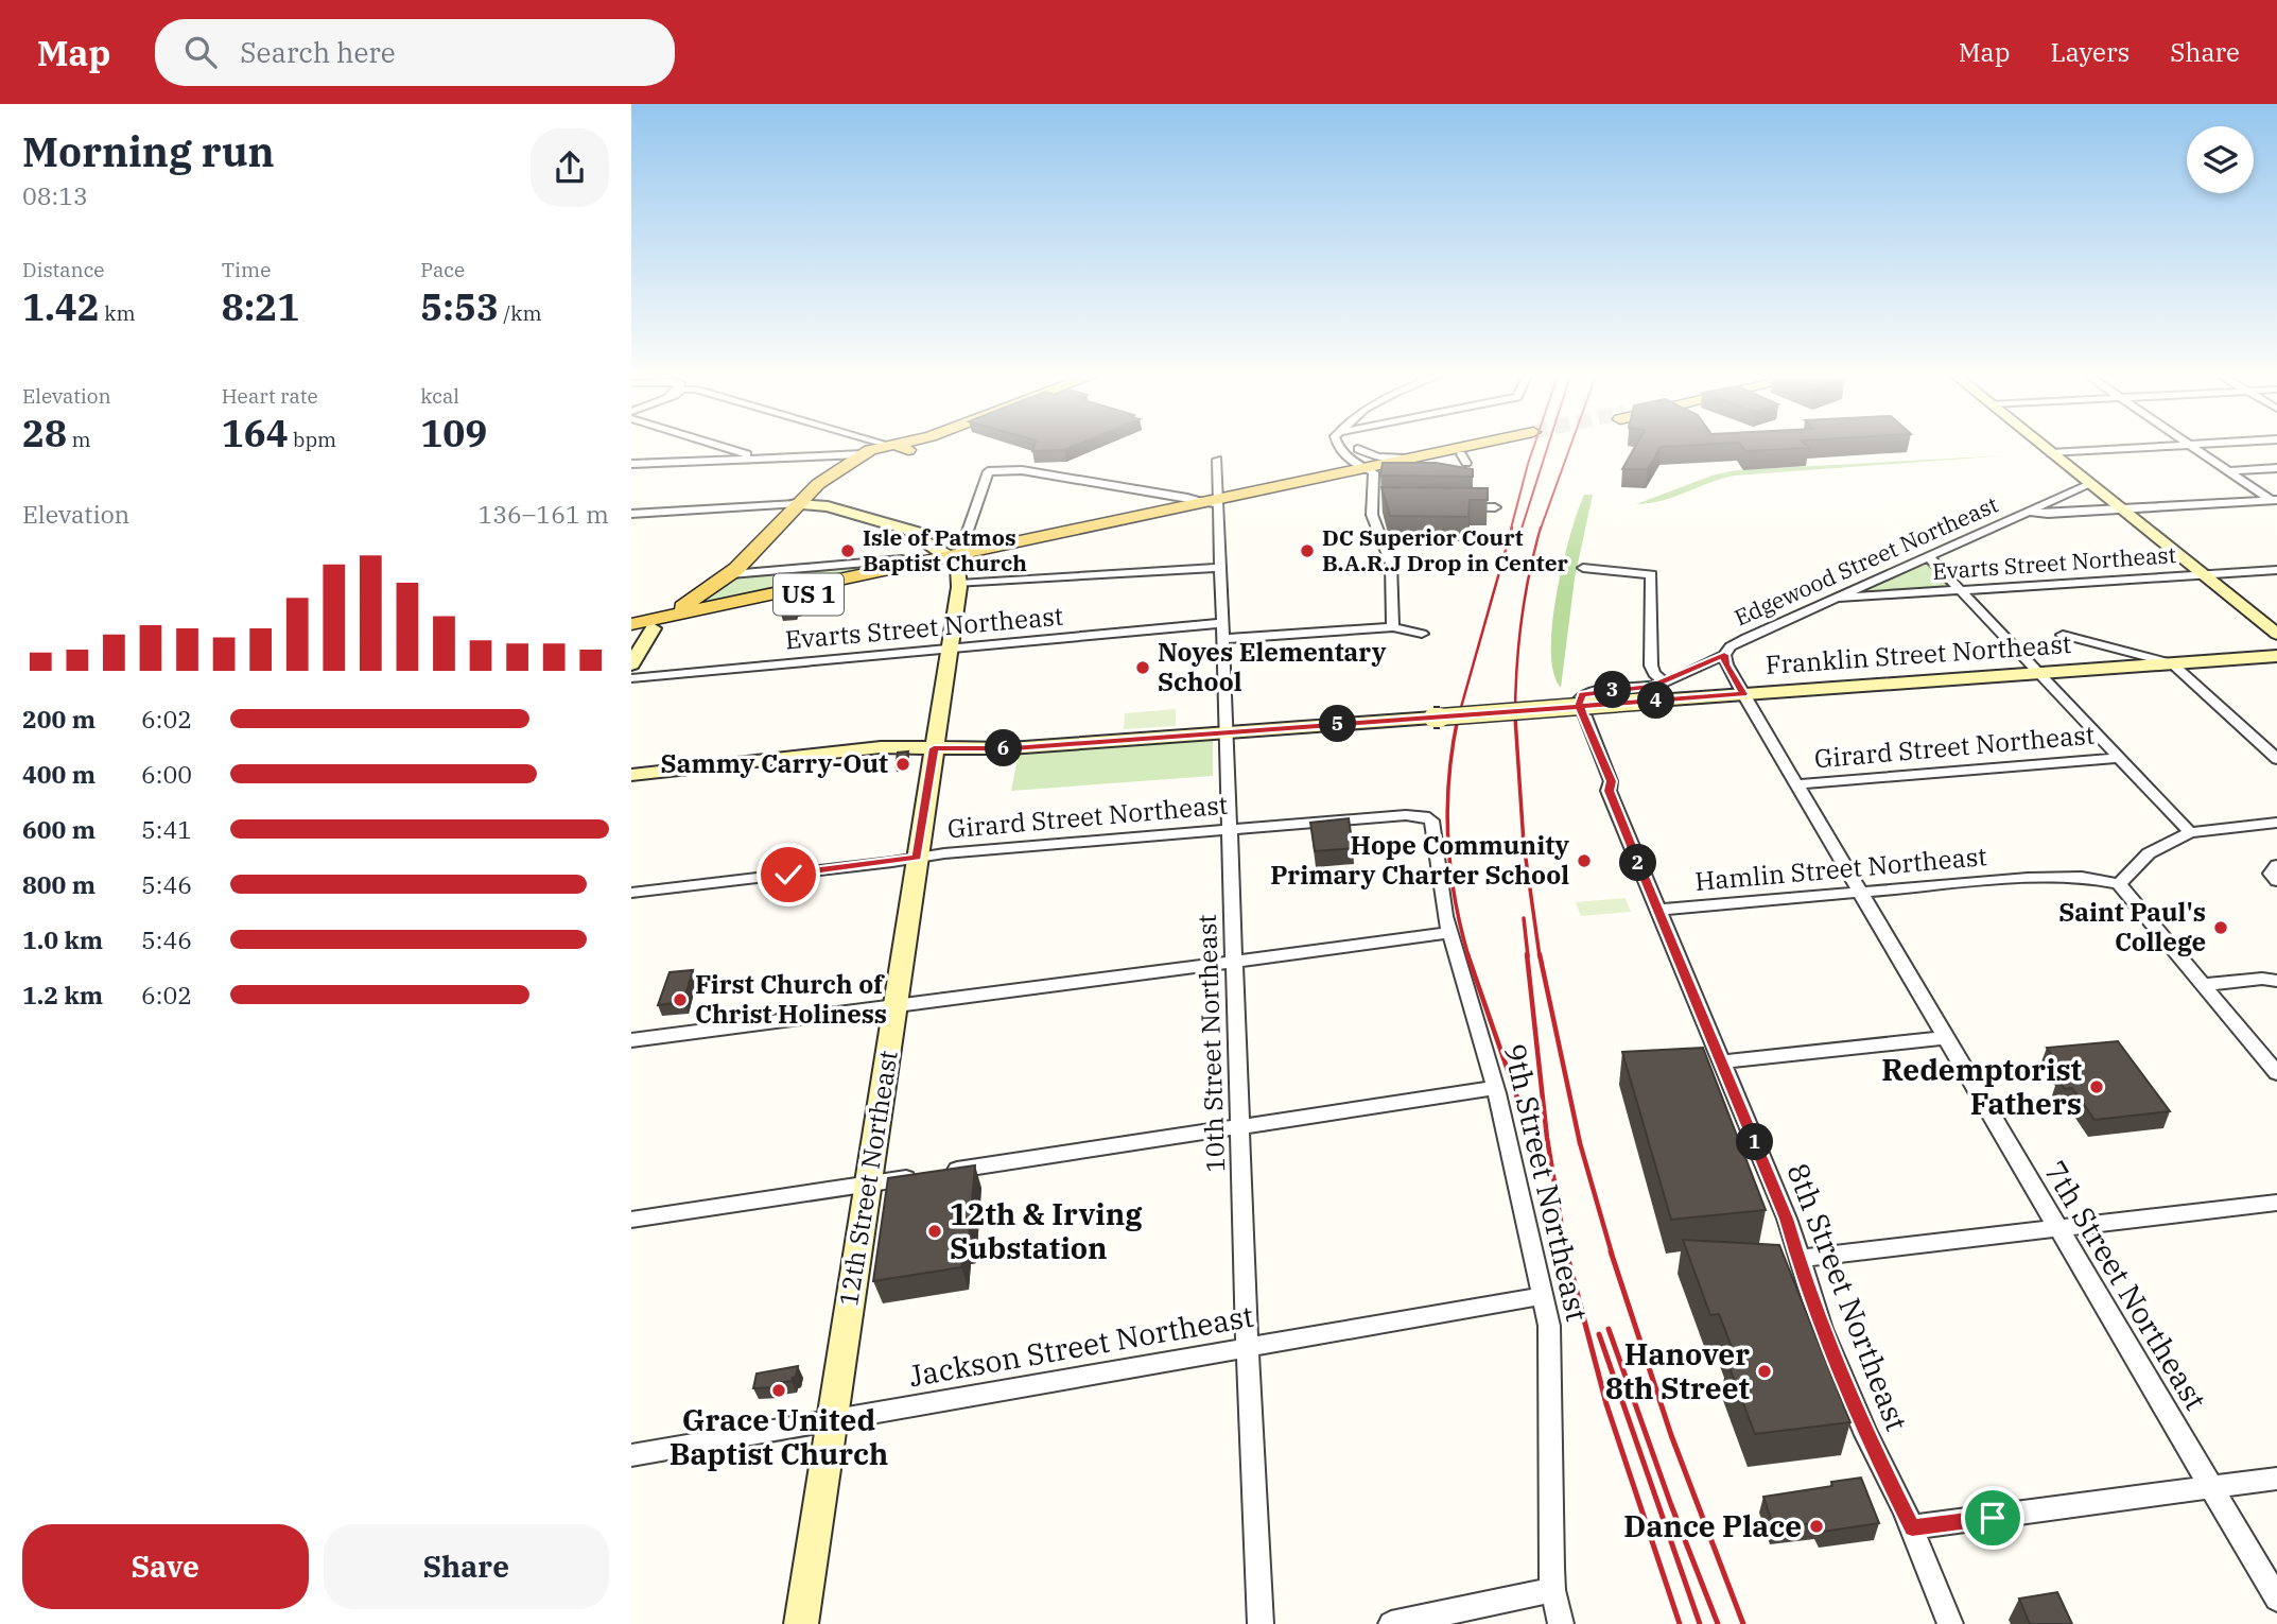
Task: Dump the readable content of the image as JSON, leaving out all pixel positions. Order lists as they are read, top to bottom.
{
  "streets": {
    "main road": ["US 1"],
    "street": [
      "Edgewood Street Northeast",
      "Evarts Street Northeast",
      "Franklin Street Northeast",
      "Girard Street Northeast",
      "Hamlin Street Northeast",
      "10th Street Northeast",
      "12th Street Northeast",
      "9th Street Northeast",
      "7th Street Northeast",
      "8th Street Northeast",
      "Jackson Street Northeast"
    ]
  },
  "crossings": [
    ["Edgewood Street Northeast", "Evarts Street Northeast"],
    ["Edgewood Street Northeast", "7th Street Northeast"],
    ["Edgewood Street Northeast", "8th Street Northeast"],
    ["Evarts Street Northeast", "10th Street Northeast"],
    ["Evarts Street Northeast", "12th Street Northeast"],
    ["US 1", "10th Street Northeast"],
    ["US 1", "12th Street Northeast"],
    ["Franklin Street Northeast", "10th Street Northeast"],
    ["Franklin Street Northeast", "12th Street Northeast"],
    ["Franklin Street Northeast", "7th Street Northeast"],
    ["Girard Street Northeast", "10th Street Northeast"],
    ["Girard Street Northeast", "12th Street Northeast"],
    ["Girard Street Northeast", "9th Street Northeast"],
    ["Girard Street Northeast", "7th Street Northeast"],
    ["Hamlin Street Northeast", "7th Street Northeast"],
    ["Hamlin Street Northeast", "8th Street Northeast"],
    ["10th Street Northeast", "12th Street Northeast"],
    ["10th Street Northeast", "Jackson Street Northeast"],
    ["12th Street Northeast", "Jackson Street Northeast"],
    ["9th Street Northeast", "Jackson Street Northeast"]
  ],
  "places": [
    "Isle of Patmos Baptist Church",
    "DC Superior Court B.A.R.J Drop in Center",
    "Noyes Elementary School",
    "Sammy Carry-Out",
    "Hope Community Primary Charter School",
    "Saint Paul's College",
    "First Church of Christ Holiness",
    "Redemptorist Fathers",
    "12th & Irving Substation",
    "Hanover 8th Street",
    "Grace United Baptist Church",
    "Dance Place"
  ],
  "page": {
    "header": "Map",
    "search": "Search here",
    "nav": ["Map", "Layers", "Share"],
    "heading": ["Morning run", "08:13"],
    "stats": [
      ["Distance", "1.42 km"],
      ["Time", "8:21"],
      ["Pace", "5:53 /km"],
      ["Elevation", "28 m"],
      ["Heart rate", "164 bpm"],
      ["kcal", "109"]
    ],
    "chart": ["Elevation", "136–161 m"],
    "pins": [
      "3",
      "4",
      "5",
      "6",
      "2",
      "1"
    ],
    "list": [
      {
        "name": "200 m",
        "note": "6:02"
      },
      {
        "name": "400 m",
        "note": "6:00"
      },
      {
        "name": "600 m",
        "note": "5:41"
      },
      {
        "name": "800 m",
        "note": "5:46"
      },
      {
        "name": "1.0 km",
        "note": "5:46"
      },
      {
        "name": "1.2 km",
        "note": "6:02"
      }
    ],
    "buttons": ["Save", "Share"]
  }
}
